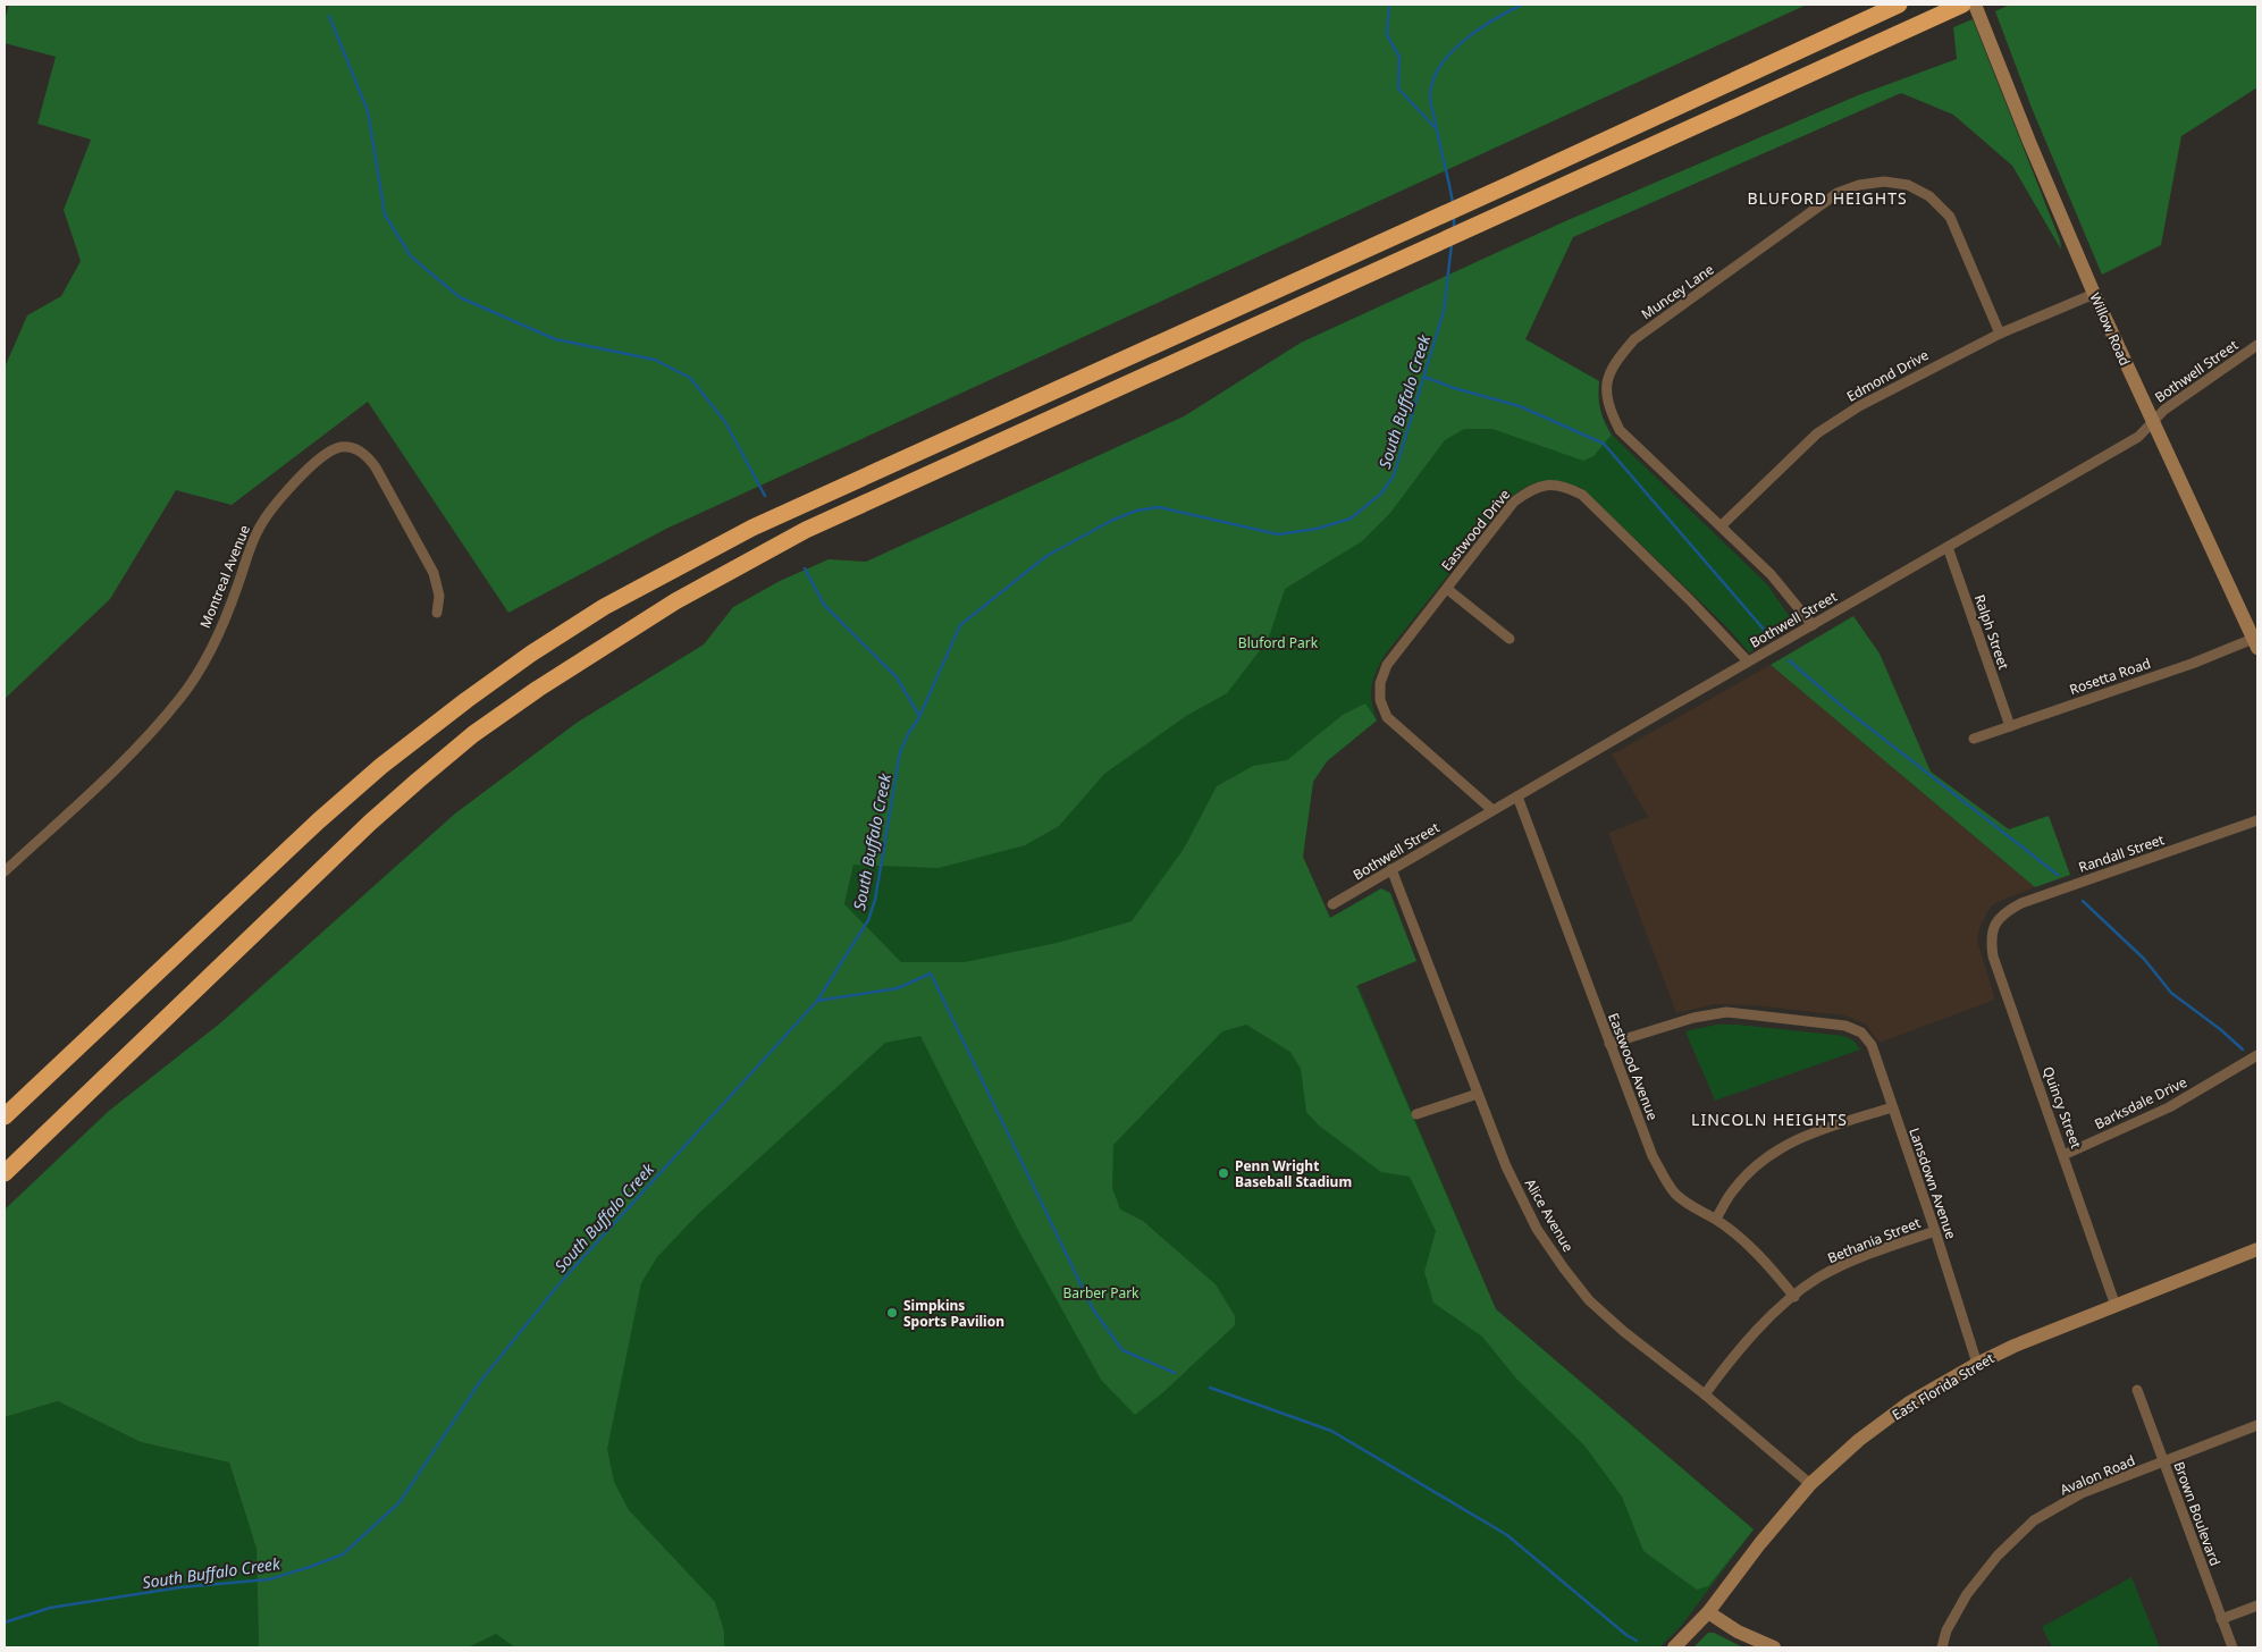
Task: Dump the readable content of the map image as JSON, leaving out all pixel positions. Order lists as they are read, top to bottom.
{
  "streets": {
    "street": [
      "Muncey Lane",
      "Willow Road",
      "Bothwell Street",
      "Edmond Drive",
      "Eastwood Drive",
      "Montreal Avenue",
      "Ralph Street",
      "Rosetta Road",
      "Randall Street",
      "Eastwood Avenue",
      "Barksdale Drive",
      "Quincy Street",
      "Lansdown Avenue",
      "Alice Avenue",
      "Bethania Street",
      "East Florida Street",
      "Avalon Road",
      "Brown Boulevard"
    ]
  },
  "crossings": [
    ["Muncey Lane", "Bothwell Street"],
    ["Muncey Lane", "Edmond Drive"],
    ["Willow Road", "Bothwell Street"],
    ["Willow Road", "Edmond Drive"],
    ["Willow Road", "Rosetta Road"],
    ["Bothwell Street", "Eastwood Drive"],
    ["Bothwell Street", "Ralph Street"],
    ["Bothwell Street", "Eastwood Avenue"],
    ["Bothwell Street", "Alice Avenue"],
    ["Ralph Street", "Rosetta Road"],
    ["Randall Street", "Quincy Street"],
    ["Eastwood Avenue", "Lansdown Avenue"],
    ["Eastwood Avenue", "Bethania Street"],
    ["Barksdale Drive", "Quincy Street"],
    ["Quincy Street", "East Florida Street"],
    ["Lansdown Avenue", "Bethania Street"],
    ["Lansdown Avenue", "East Florida Street"],
    ["Alice Avenue", "Bethania Street"],
    ["Alice Avenue", "East Florida Street"],
    ["Avalon Road", "Brown Boulevard"]
  ],
  "districts": ["BLUFORD HEIGHTS", "LINCOLN HEIGHTS"],
  "water": ["South Buffalo Creek"],
  "parks": ["Bluford Park", "Barber Park"],
  "places": ["Penn Wright Baseball Stadium", "Simpkins Sports Pavilion"]
}
